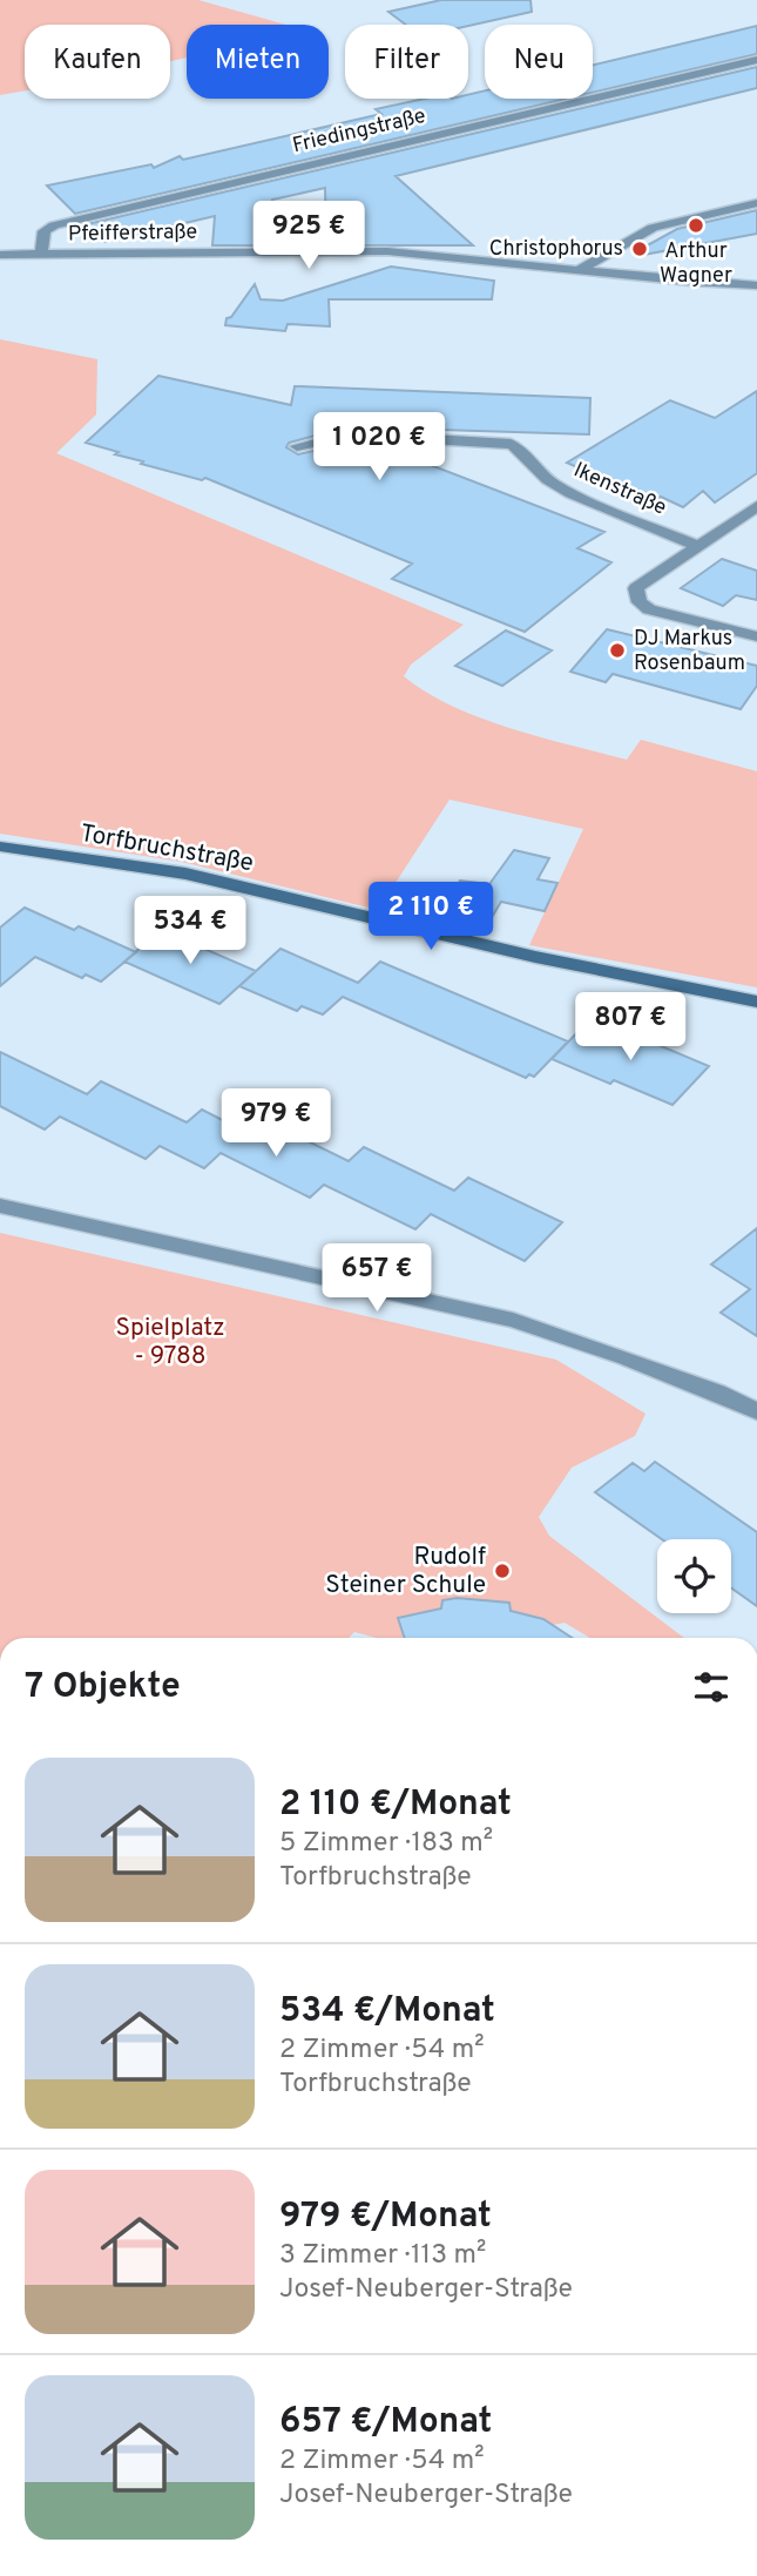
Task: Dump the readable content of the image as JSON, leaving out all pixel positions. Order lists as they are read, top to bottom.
{
  "streets": {
    "main road": ["Torfbruchstraße"],
    "street": ["Friedingstraße", "Pfeifferstraße", "Ikenstraße"]
  },
  "crossings": [
    ["Friedingstraße", "Pfeifferstraße"]
  ],
  "parks": ["Spielplatz - 9788"],
  "places": [
    "Arthur Wagner",
    "Christophorus",
    "DJ Markus Rosenbaum",
    "Rudolf Steiner Schule"
  ],
  "page": {
    "chip": [
      "Kaufen",
      "Mieten",
      "Filter",
      "Neu"
    ],
    "price": [
      "925 €",
      "1 020 €",
      "2 110 €",
      "534 €",
      "807 €",
      "979 €",
      "657 €"
    ],
    "heading": "7 Objekte",
    "list": [
      {
        "name": "2 110 €/Monat",
        "note": "5 Zimmer · 183 m² · Torfbruchstraße"
      },
      {
        "name": "534 €/Monat",
        "note": "2 Zimmer · 54 m² · Torfbruchstraße"
      },
      {
        "name": "979 €/Monat",
        "note": "3 Zimmer · 113 m² · Josef-Neuberger-Straße"
      },
      {
        "name": "657 €/Monat",
        "note": "2 Zimmer · 54 m² · Josef-Neuberger-Straße"
      }
    ]
  }
}
